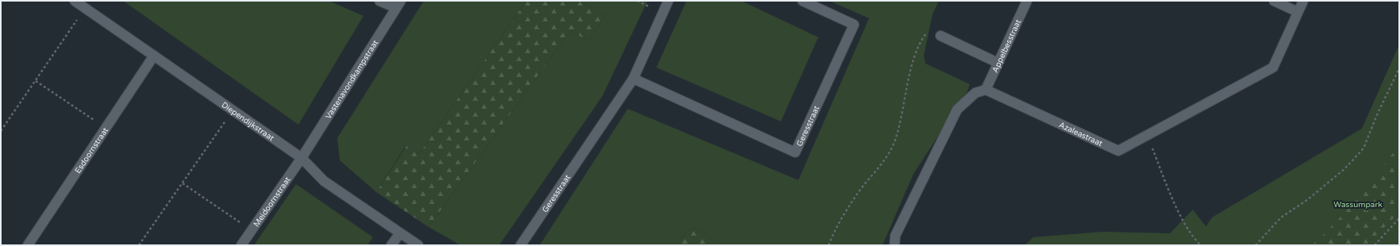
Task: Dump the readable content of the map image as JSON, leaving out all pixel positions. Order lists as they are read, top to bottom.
{
  "streets": {
    "street": [
      "Appelbesstraat",
      "Vastenavondkampstraat",
      "Diependijkstraat",
      "Geresstraat",
      "Azaleastraat",
      "Esdoornstraat",
      "Meidoornstraat"
    ]
  },
  "crossings": [
    ["Appelbesstraat", "Azaleastraat"],
    ["Vastenavondkampstraat", "Diependijkstraat"],
    ["Vastenavondkampstraat", "Meidoornstraat"],
    ["Diependijkstraat", "Esdoornstraat"],
    ["Diependijkstraat", "Meidoornstraat"]
  ],
  "parks": ["Wassumpark"]
}
